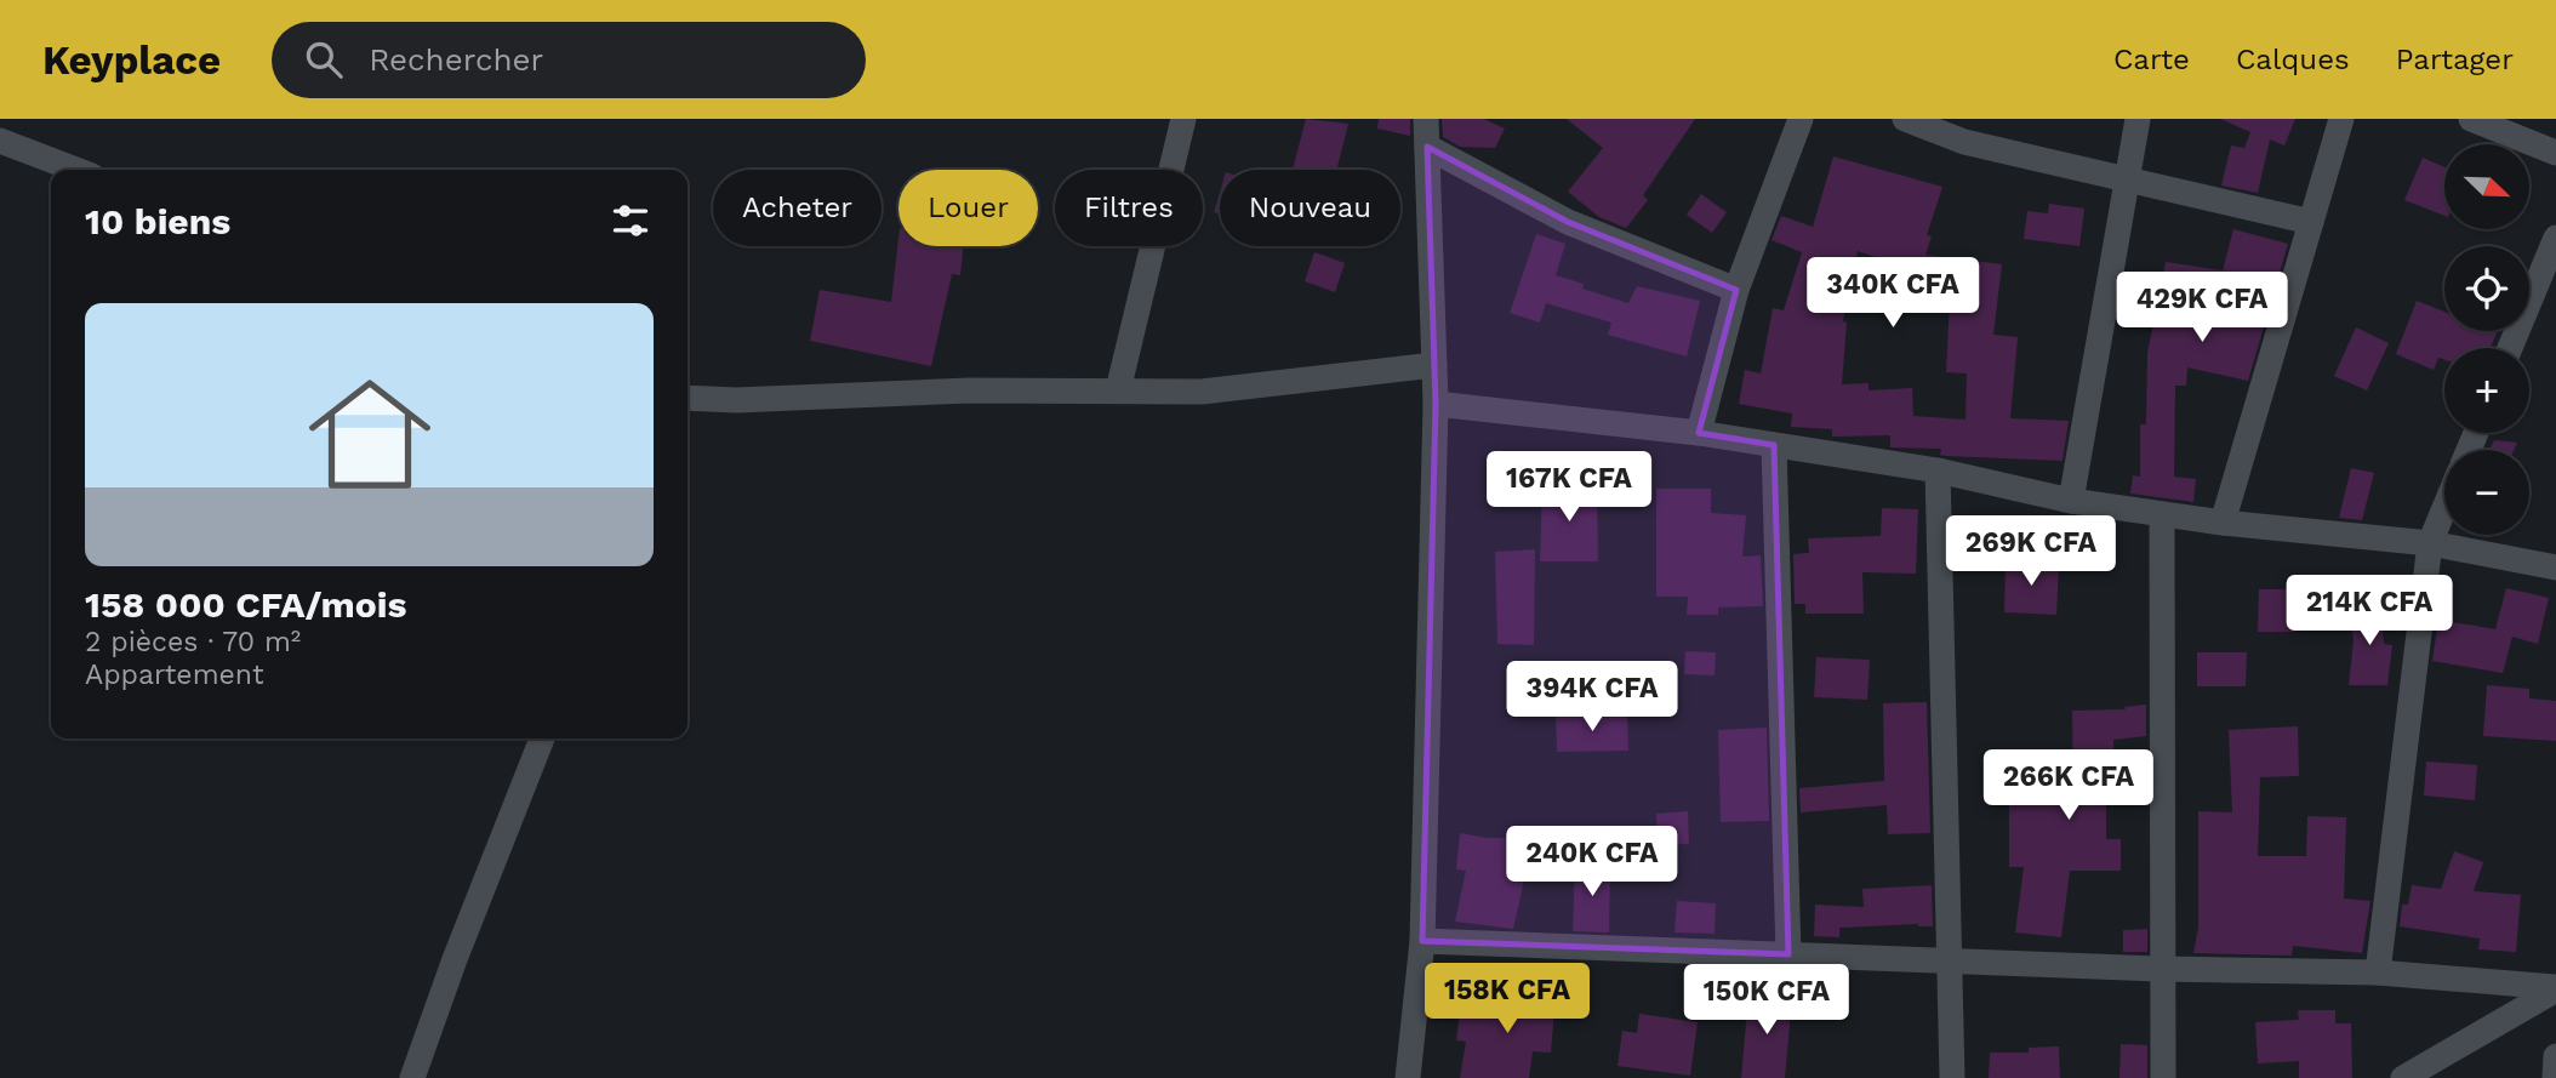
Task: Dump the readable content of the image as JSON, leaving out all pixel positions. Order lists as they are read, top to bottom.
{
  "north": "bottom right",
  "page": {
    "header": "Keyplace",
    "search": "Rechercher",
    "nav": ["Carte", "Calques", "Partager"],
    "map_buttons": ["+", "−"],
    "chip": [
      "Acheter",
      "Louer",
      "Filtres",
      "Nouveau"
    ],
    "heading": "10 biens",
    "price": [
      "340K CFA",
      "429K CFA",
      "167K CFA",
      "269K CFA",
      "214K CFA",
      "394K CFA",
      "266K CFA",
      "240K CFA",
      "158K CFA",
      "150K CFA"
    ],
    "list": [
      {
        "name": "158 000 CFA/mois",
        "note": "2 pièces · 70 m² · Appartement"
      }
    ]
  }
}
